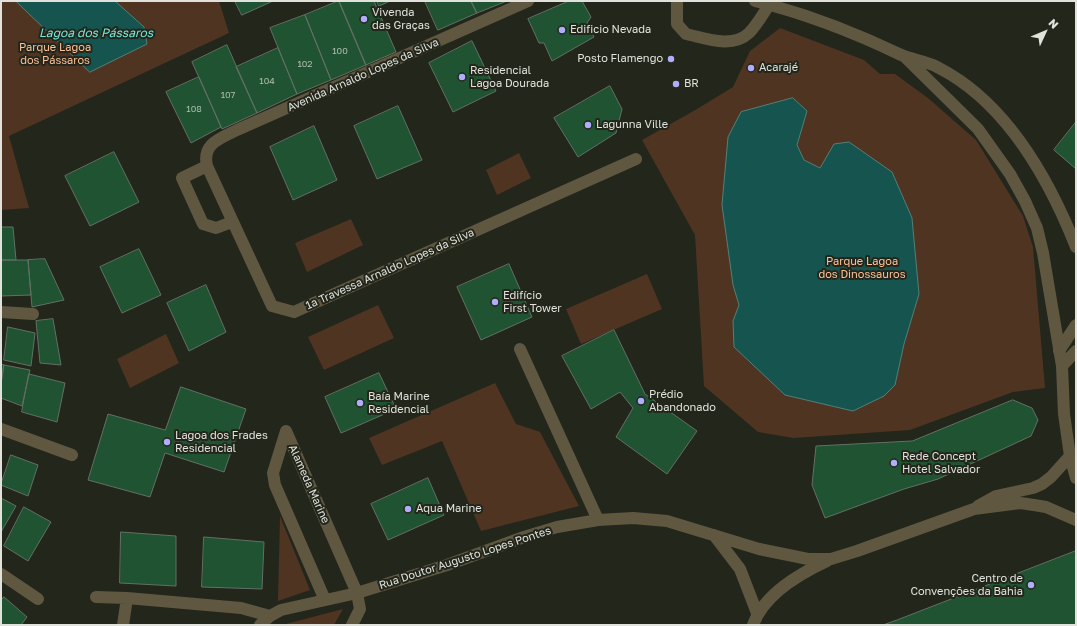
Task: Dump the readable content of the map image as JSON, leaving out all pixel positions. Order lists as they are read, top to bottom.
{
  "streets": {
    "street": [
      "Avenida Arnaldo Lopes da Silva",
      "1ª Travessa Arnaldo Lopes da Silva",
      "Alameda Marine",
      "Rua Doutor Augusto Lopes Pontes"
    ]
  },
  "crossings": [
    ["Avenida Arnaldo Lopes da Silva", "1ª Travessa Arnaldo Lopes da Silva"],
    ["Alameda Marine", "Rua Doutor Augusto Lopes Pontes"]
  ],
  "water": ["Lagoa dos Pássaros"],
  "parks": ["Parque Lagoa dos Pássaros", "Parque Lagoa dos Dinossauros"],
  "places": [
    "Vivenda das Graças",
    "Edificio Nevada",
    "Posto Flamengo",
    "Acarajé",
    "Residencial Lagoa Dourada",
    "BR",
    "Lagunna Ville",
    "Edifício First Tower",
    "Prédio Abandonado",
    "Baía Marine Residencial",
    "Lagoa dos Frades Residencial",
    "Rede Concept Hotel Salvador",
    "Aqua Marine",
    "Centro de Convenções da Bahia"
  ],
  "house_numbers": [
    "100",
    "102",
    "104",
    "107",
    "108"
  ],
  "north": "top right"
}
